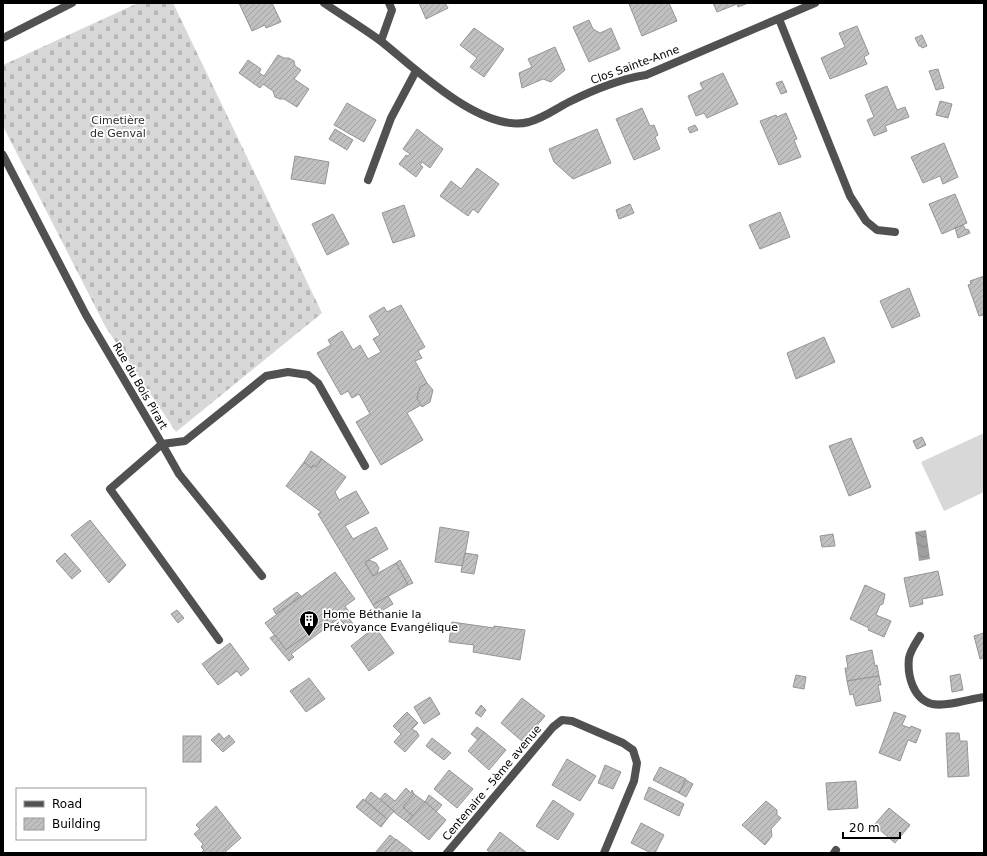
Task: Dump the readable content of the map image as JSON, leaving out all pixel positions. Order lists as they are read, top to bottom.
{
  "streets": {
    "street": ["Clos Sainte-Anne", "Rue du Bois Pirart", "Centenaire - 5ème avenue"]
  },
  "parks": ["Cimetière de Genval"],
  "places": {
    "building": ["Home Béthanie la Prévoyance Evangélique"]
  },
  "legend": ["Road", "Building"],
  "scale_bar": "20 m"
}
